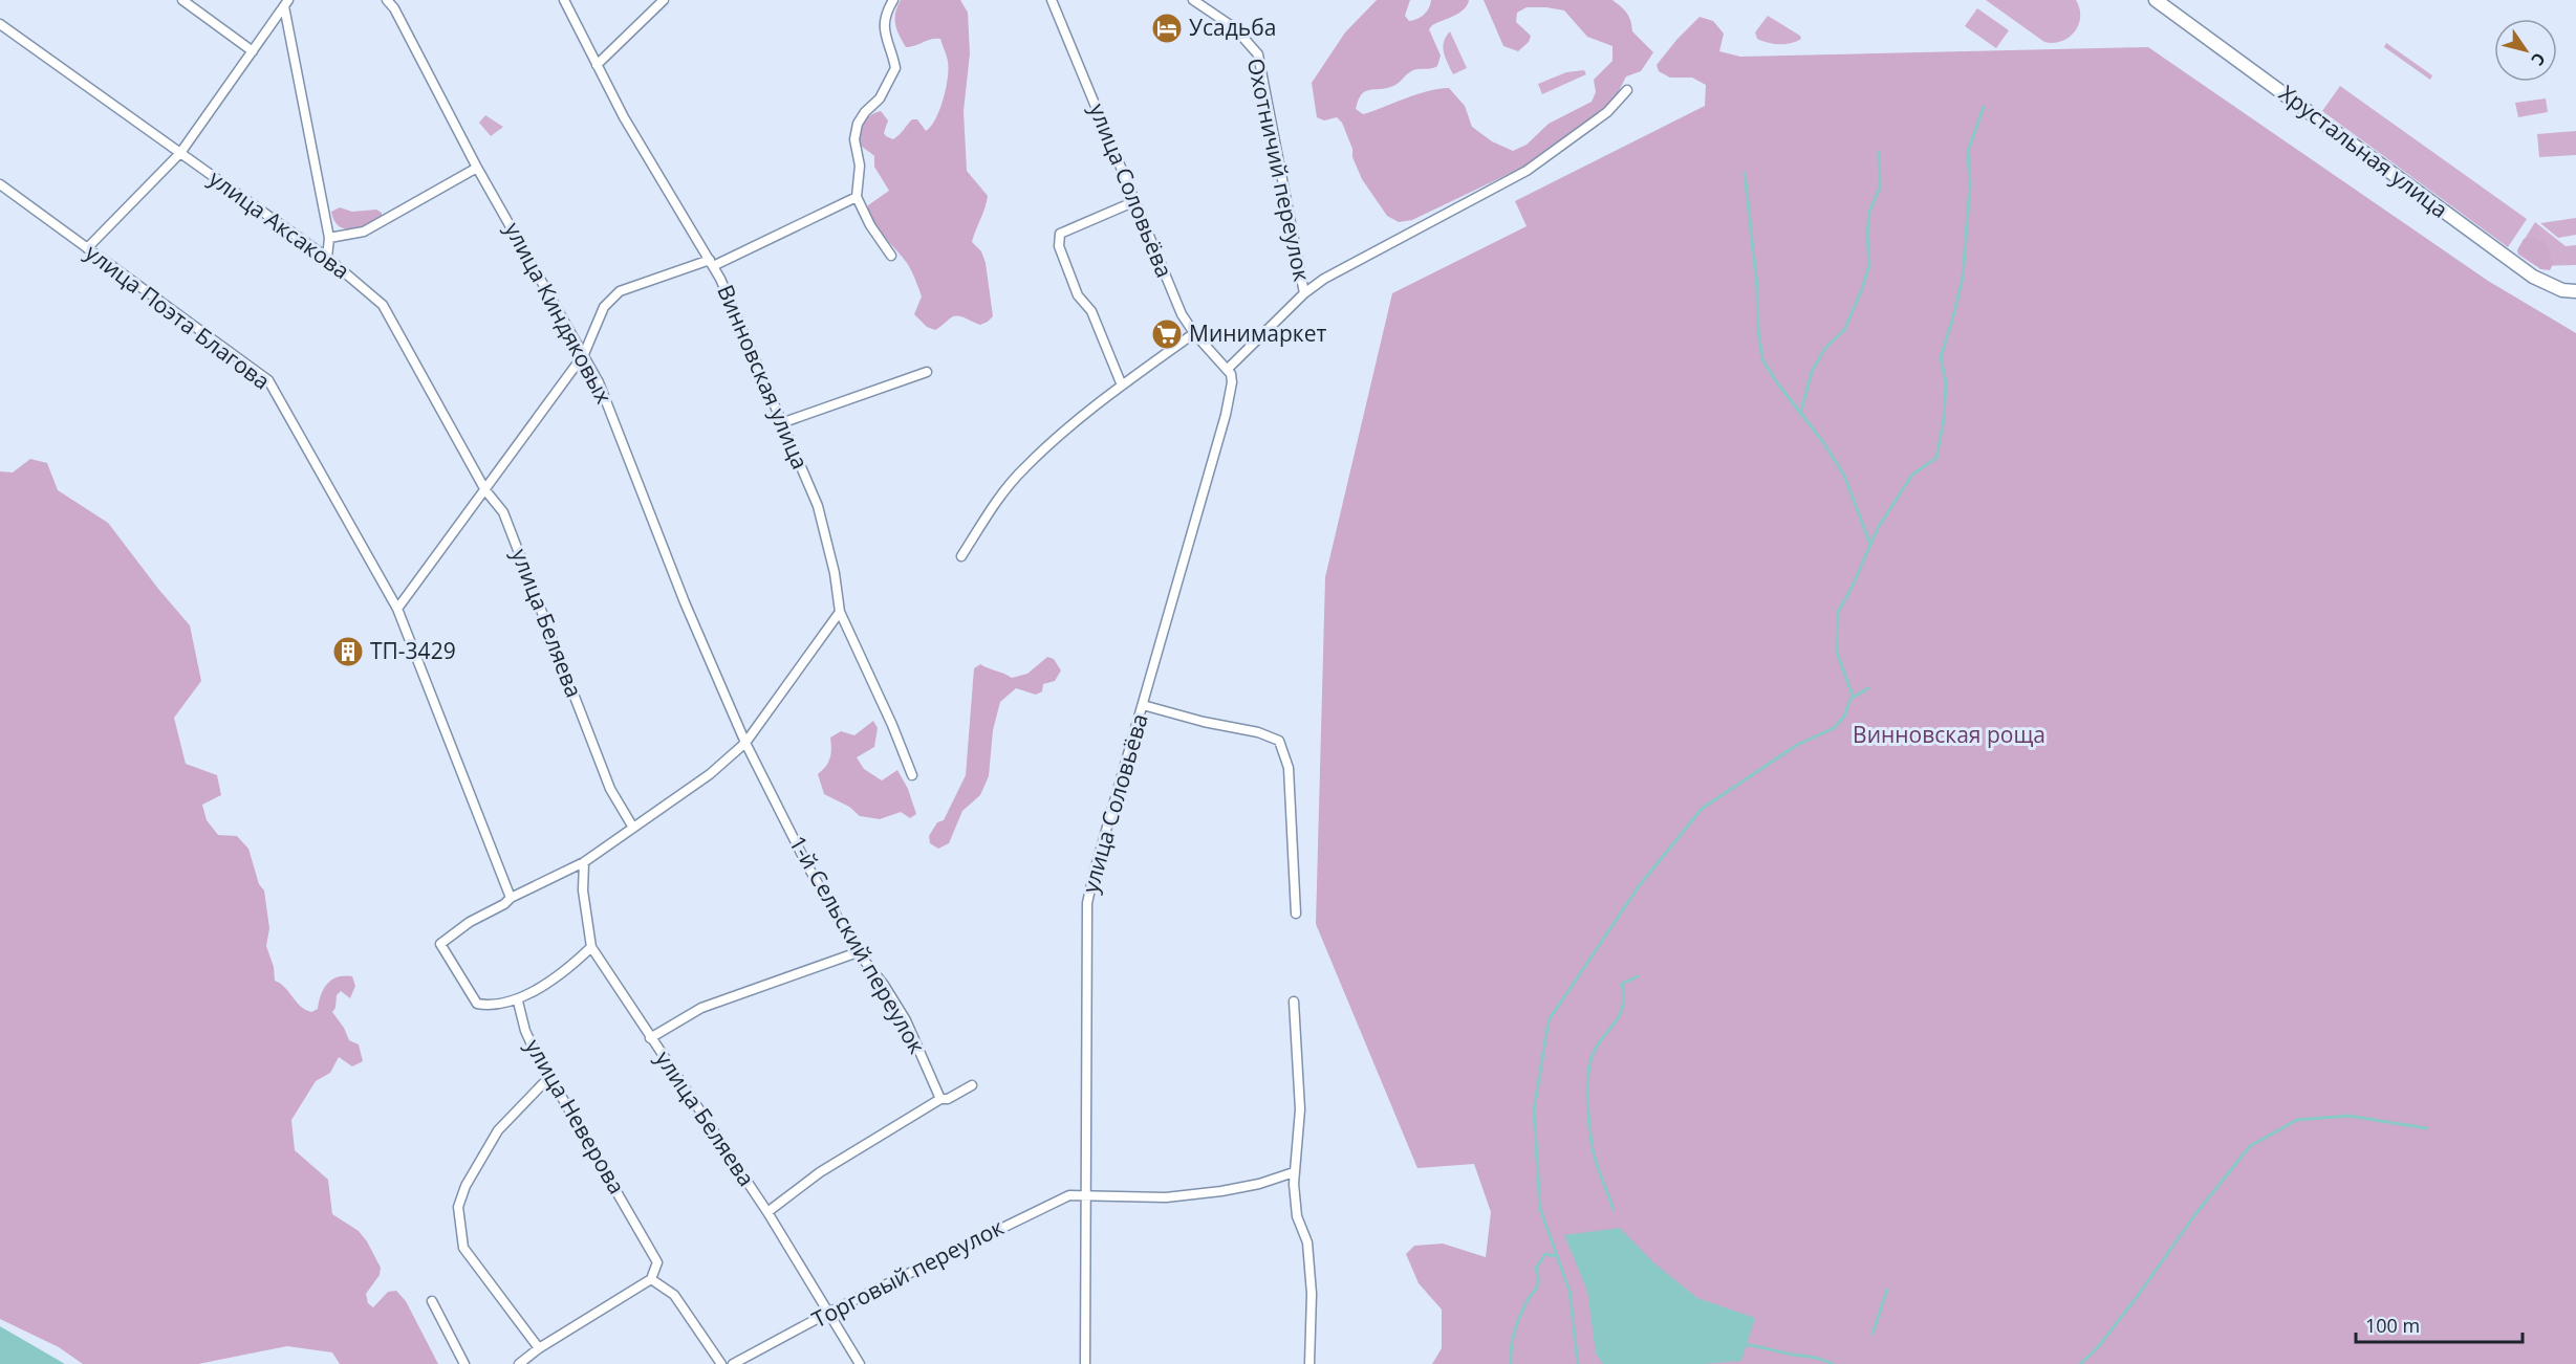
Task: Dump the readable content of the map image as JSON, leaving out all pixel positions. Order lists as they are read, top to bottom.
{
  "streets": {
    "main road": ["Хрустальная улица"],
    "street": [
      "Охотничий переулок",
      "улица Соловьёва",
      "улица Аксакова",
      "улица Киндяковых",
      "улица Поэта Благова",
      "Винновская улица",
      "улица Беляева",
      "1-й Сельский переулок",
      "улица Неверова",
      "Торговый переулок"
    ]
  },
  "crossings": [
    ["улица Соловьёва", "Торговый переулок"],
    ["улица Аксакова", "улица Беляева"],
    ["улица Киндяковых", "1-й Сельский переулок"],
    ["улица Беляева", "Торговый переулок"]
  ],
  "parks": ["Винновская роща"],
  "places": {
    "hotel": ["Усадьба"],
    "supermarket": ["Минимаркет"],
    "building": ["ТП-3429"]
  },
  "scale_bar": "100 m",
  "north": "bottom right"
}
